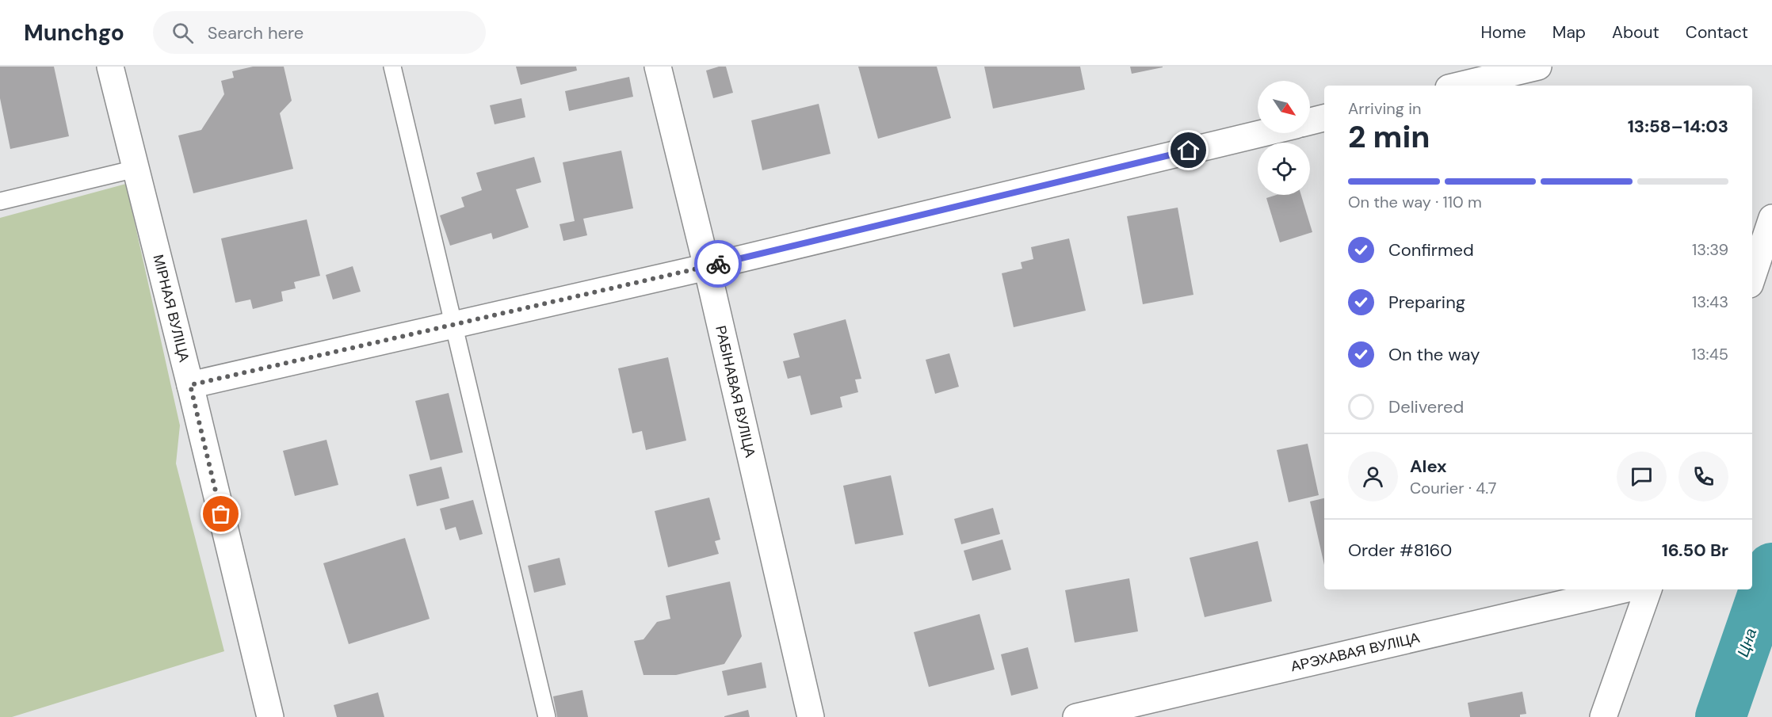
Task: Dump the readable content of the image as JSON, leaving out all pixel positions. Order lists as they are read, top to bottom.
{
  "streets": {
    "street": ["МІРНАЯ ВУЛІЦА", "РАБІНАВАЯ ВУЛІЦА", "АРЭХАВАЯ ВУЛІЦА"]
  },
  "water": ["Цна"],
  "north": "bottom right",
  "page": {
    "header": "Munchgo",
    "search": "Search here",
    "nav": [
      "Home",
      "Map",
      "About",
      "Contact"
    ],
    "heading": ["2 min", "Arriving in", "13:58–14:03"],
    "panel": [
      "Alex",
      "Courier · 4.7",
      "Order #8160",
      "16.50 Br"
    ],
    "bar": "On the way · 110 m",
    "list": [
      ["Confirmed", "13:39"],
      ["Preparing", "13:43"],
      ["On the way", "13:45"],
      "Delivered"
    ]
  }
}
